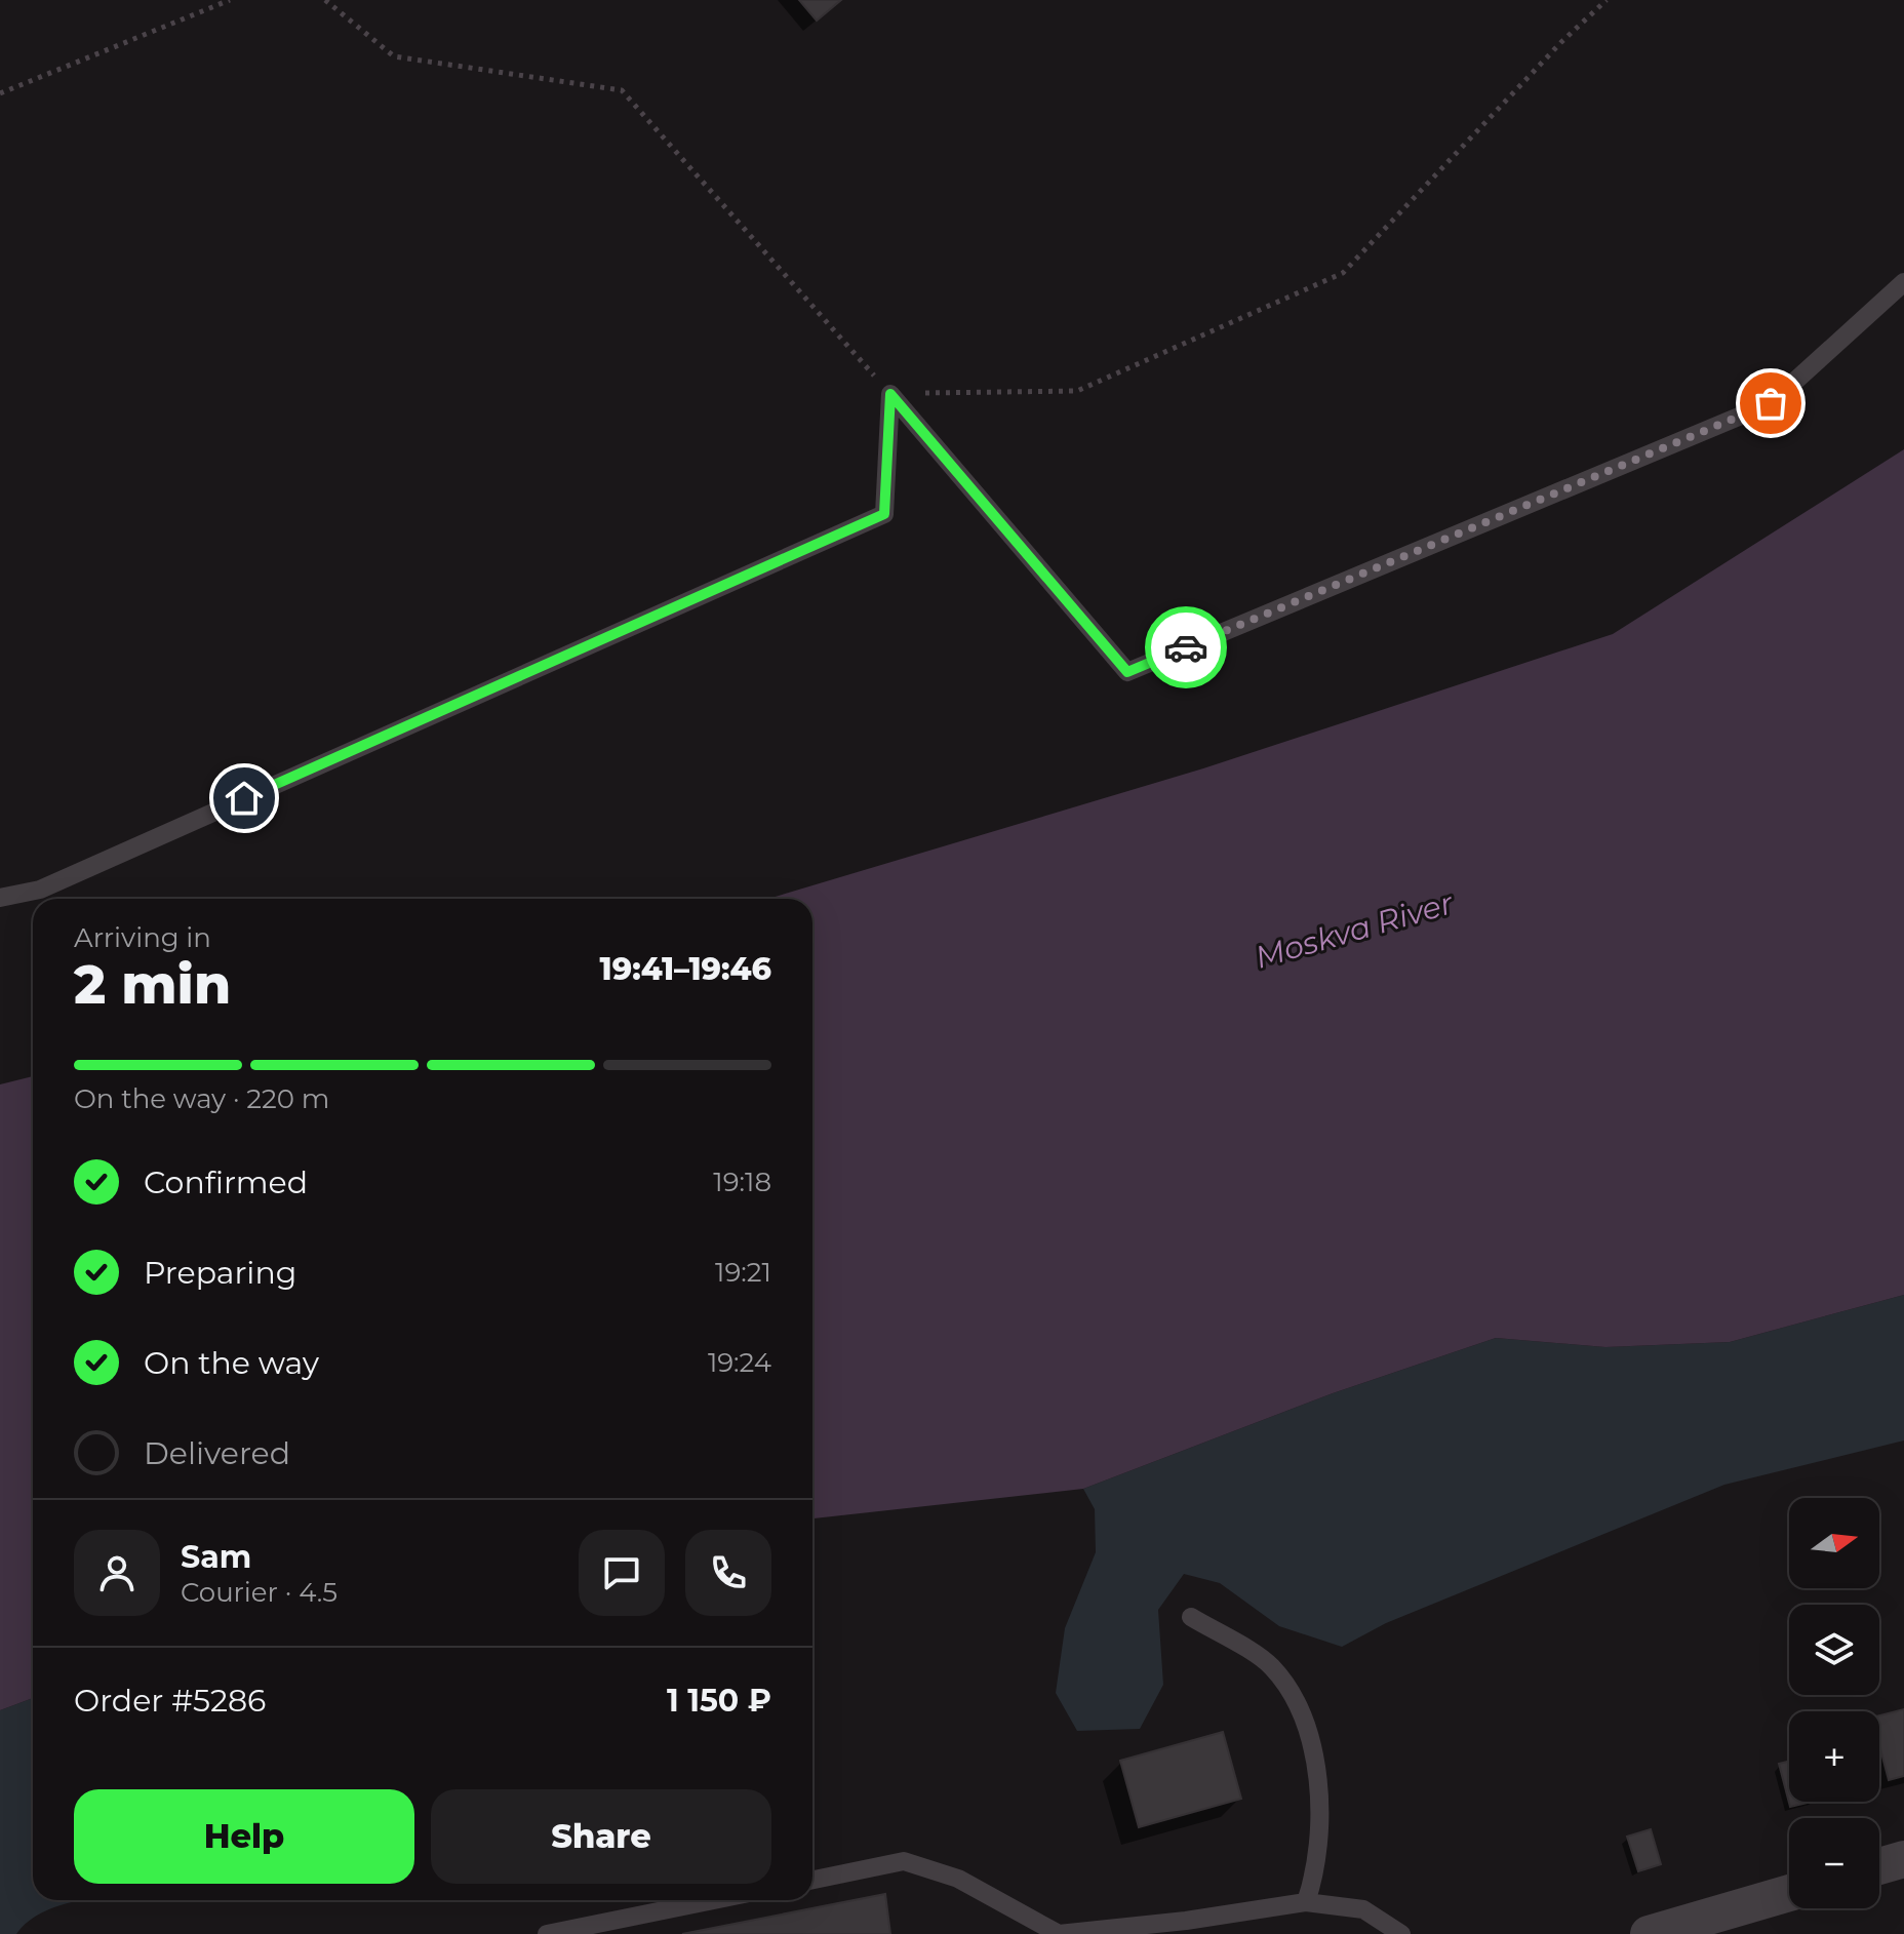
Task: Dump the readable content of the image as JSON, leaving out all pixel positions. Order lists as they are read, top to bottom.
{
  "water": ["Moskva River"],
  "north": "right",
  "page": {
    "heading": ["2 min", "Arriving in", "19:41–19:46"],
    "panel": [
      "Sam",
      "Courier · 4.5",
      "Order #5286",
      "1 150 ₽"
    ],
    "bar": "On the way · 220 m",
    "list": [
      ["Confirmed", "19:18"],
      ["Preparing", "19:21"],
      ["On the way", "19:24"],
      "Delivered"
    ],
    "map_buttons": ["+", "−"],
    "buttons": ["Help", "Share"]
  }
}
